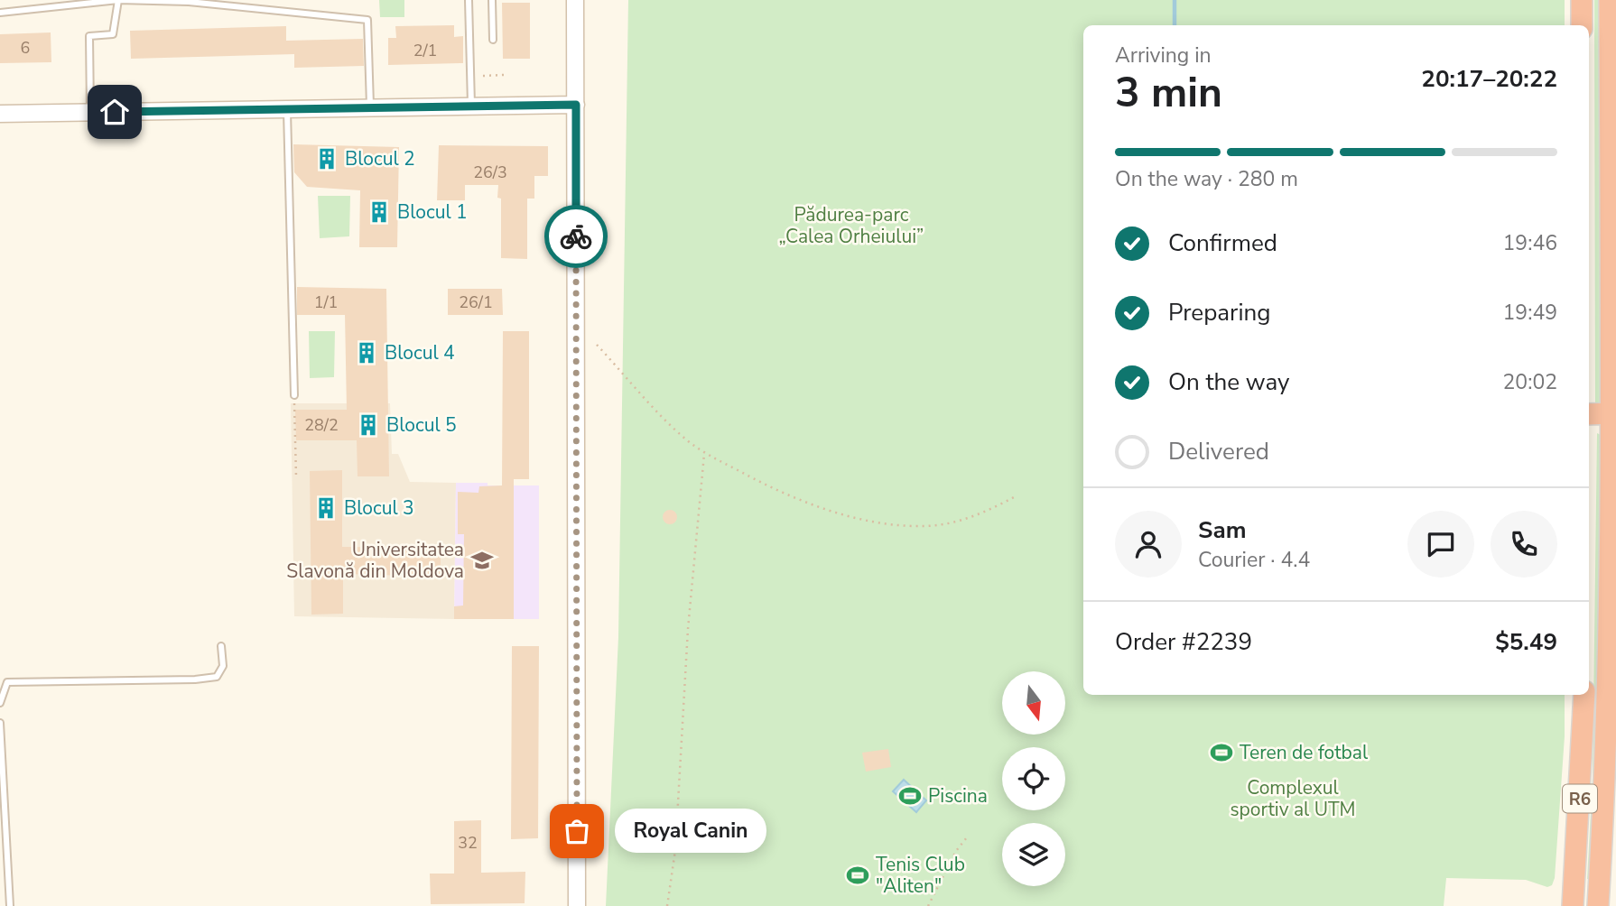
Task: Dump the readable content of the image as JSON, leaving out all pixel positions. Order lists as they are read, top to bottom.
{
  "streets": {
    "highway": ["R6"]
  },
  "parks": ["Pădurea-parc „Calea Orheiului”", "Complexul sportiv al UTM"],
  "places": {
    "building": [
      "Blocul 2",
      "Blocul 1",
      "Blocul 4",
      "Blocul 5",
      "Blocul 3"
    ],
    "school or university": ["Universitatea Slavonă din Moldova"],
    "sports": ["Teren de fotbal", "Piscina", "Tenis Club \"Aliten\""],
    "other": ["Royal Canin"]
  },
  "house_numbers": [
    "6",
    "2/1",
    "26/3",
    "1/1",
    "26/1",
    "28/2",
    "32"
  ],
  "north": "bottom",
  "page": {
    "heading": ["3 min", "Arriving in", "20:17–20:22"],
    "panel": [
      "Sam",
      "Courier · 4.4",
      "Order #2239",
      "$5.49"
    ],
    "bar": "On the way · 280 m",
    "list": [
      ["Confirmed", "19:46"],
      ["Preparing", "19:49"],
      ["On the way", "20:02"],
      "Delivered"
    ],
    "bubble": "Royal Canin"
  }
}
